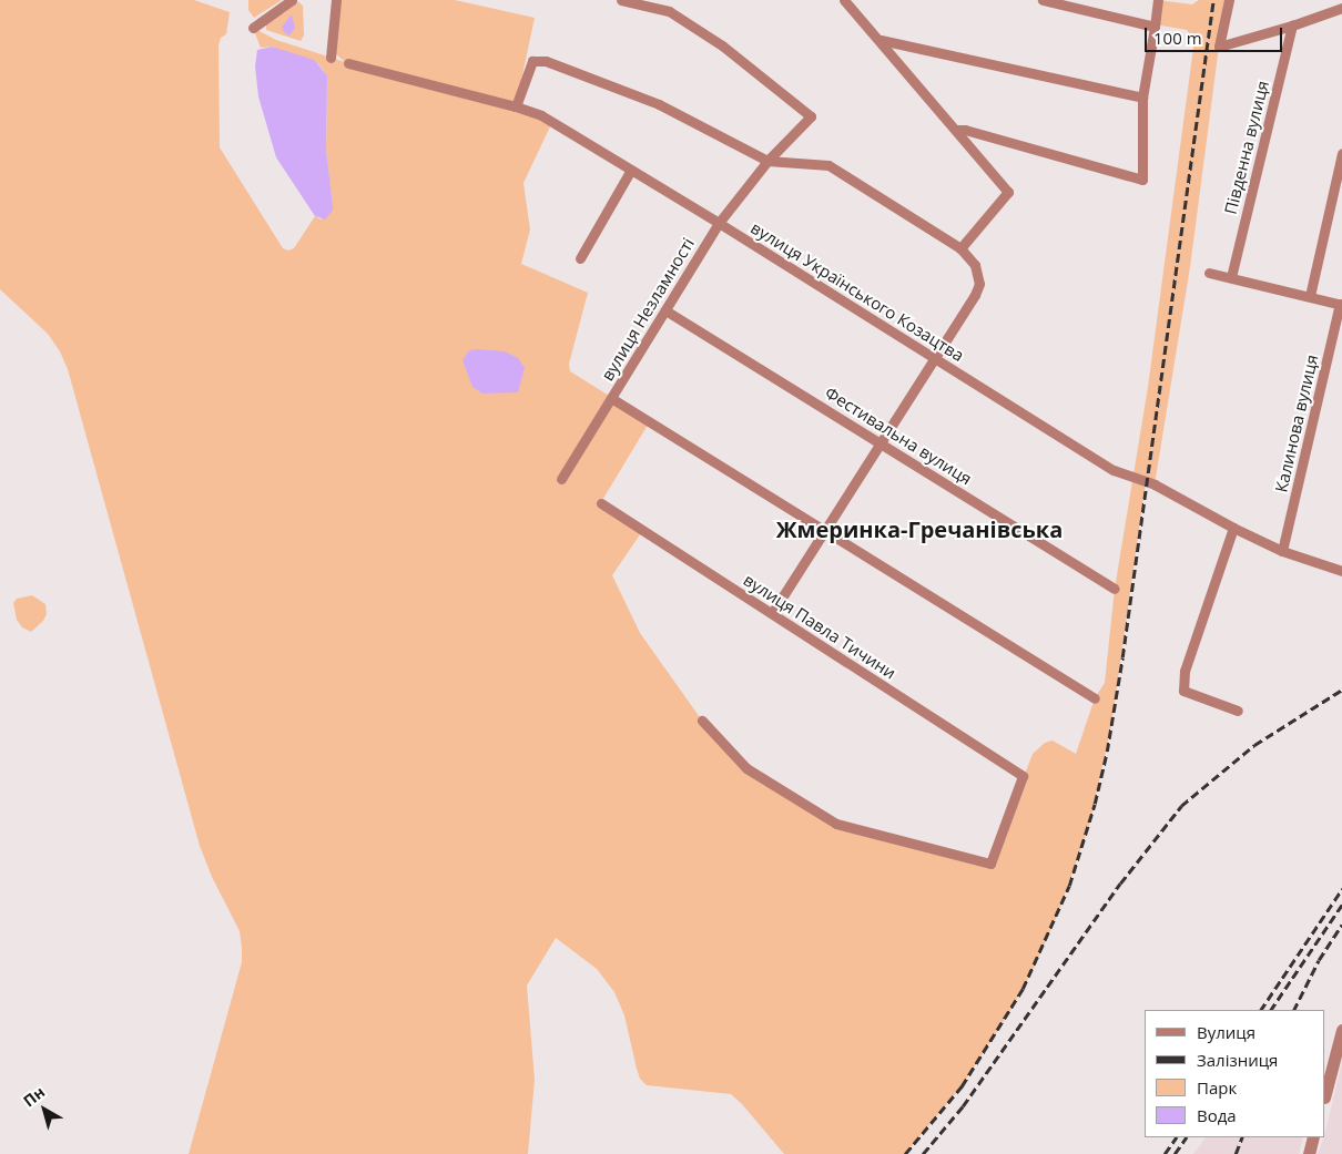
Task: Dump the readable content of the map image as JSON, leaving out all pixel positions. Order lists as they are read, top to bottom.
{
  "streets": {
    "street": [
      "Південна вулиця",
      "вулиця Українського Козацтва",
      "вулиця Незламності",
      "Калинова вулиця",
      "Фестивальна вулиця",
      "вулиця Павла Тичини"
    ]
  },
  "crossings": [
    ["вулиця Українського Козацтва", "вулиця Незламності"],
    ["вулиця Українського Козацтва", "Калинова вулиця"],
    ["вулиця Незламності", "Фестивальна вулиця"]
  ],
  "districts": ["Жмеринка-Гречанівська"],
  "legend": [
    "Вулиця",
    "Залізниця",
    "Парк",
    "Вода"
  ],
  "scale_bar": "100 m",
  "north": "top left"
}
